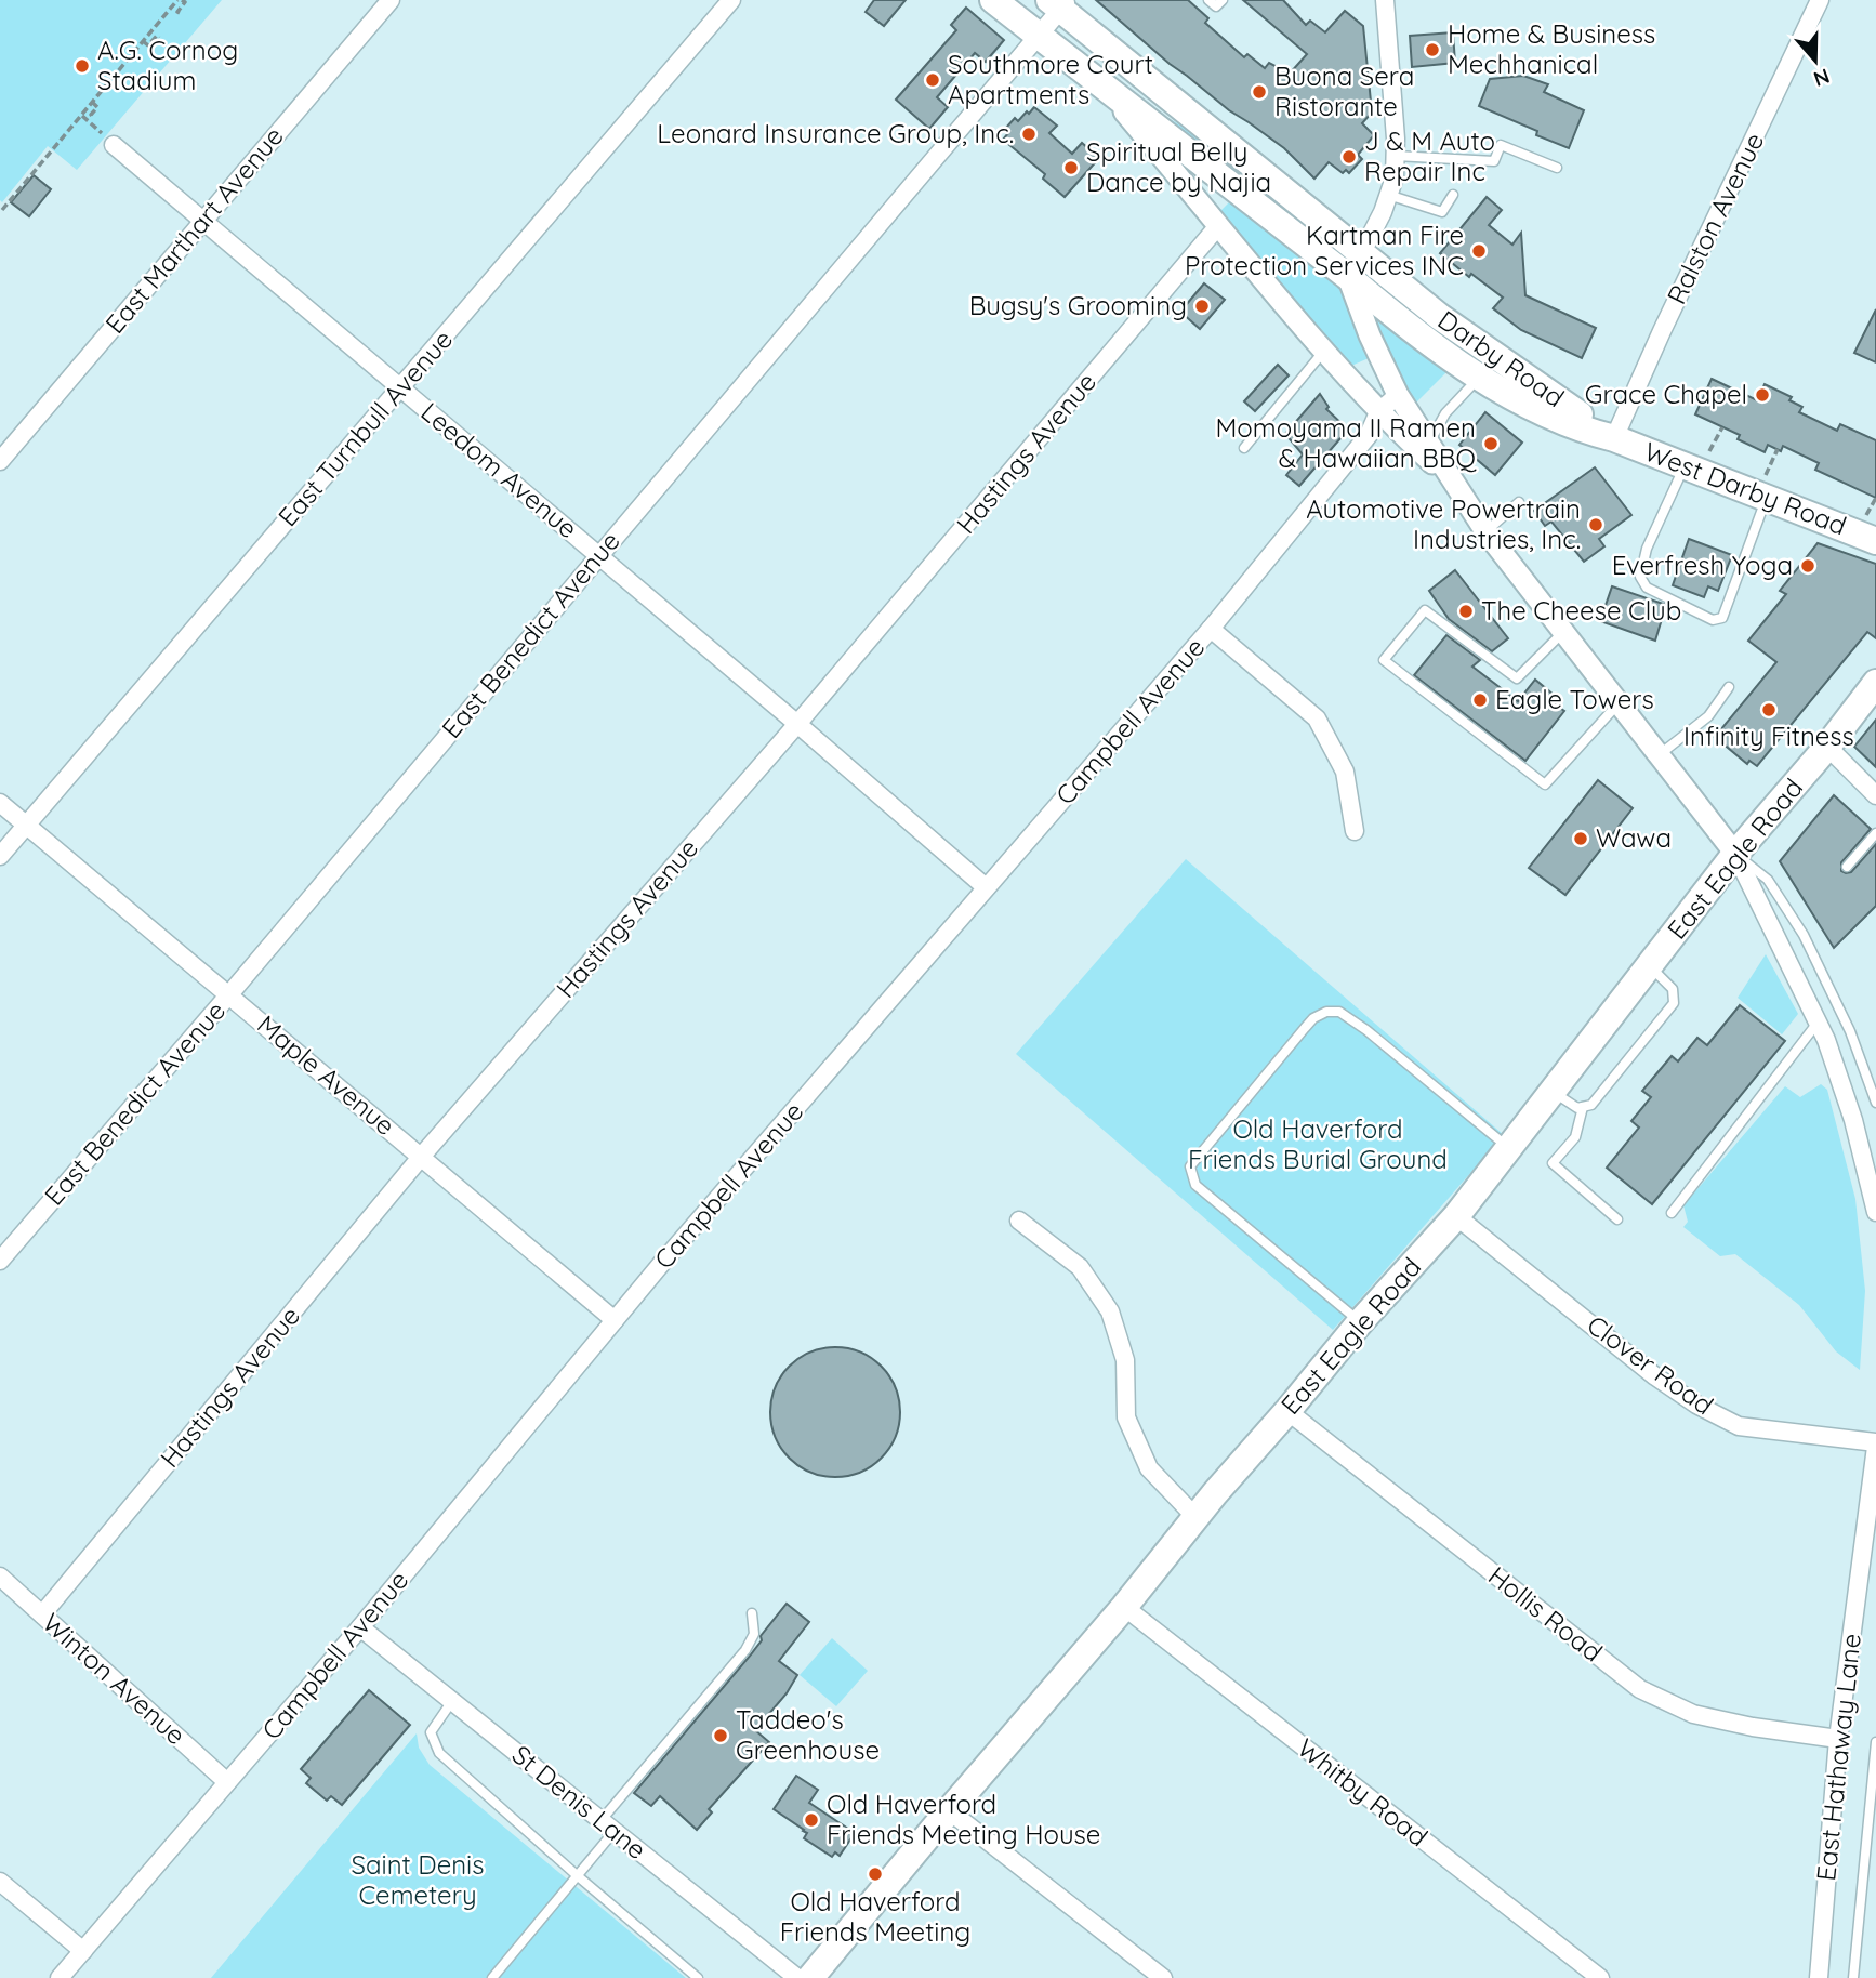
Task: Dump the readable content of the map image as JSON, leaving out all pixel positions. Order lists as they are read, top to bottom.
{
  "streets": {
    "main road": ["Darby Road", "West Darby Road", "East Eagle Road"],
    "street": [
      "Ralston Avenue",
      "East Marthart Avenue",
      "East Turnbull Avenue",
      "Hastings Avenue",
      "Leedom Avenue",
      "East Benedict Avenue",
      "Campbell Avenue",
      "Maple Avenue",
      "Clover Road",
      "Hollis Road",
      "Winton Avenue",
      "East Hathaway Lane",
      "Whitby Road",
      "St Denis Lane"
    ]
  },
  "crossings": [
    ["Ralston Avenue", "Darby Road"],
    ["Ralston Avenue", "West Darby Road"],
    ["East Marthart Avenue", "Leedom Avenue"],
    ["Darby Road", "Hastings Avenue"],
    ["Darby Road", "West Darby Road"],
    ["Darby Road", "East Benedict Avenue"],
    ["Darby Road", "Campbell Avenue"],
    ["Darby Road", "East Eagle Road"],
    ["East Turnbull Avenue", "Leedom Avenue"],
    ["East Turnbull Avenue", "Maple Avenue"],
    ["Hastings Avenue", "Leedom Avenue"],
    ["Hastings Avenue", "Maple Avenue"],
    ["Hastings Avenue", "Winton Avenue"],
    ["Leedom Avenue", "East Benedict Avenue"],
    ["Leedom Avenue", "Campbell Avenue"],
    ["East Benedict Avenue", "Maple Avenue"],
    ["Campbell Avenue", "Maple Avenue"],
    ["Campbell Avenue", "Winton Avenue"],
    ["Campbell Avenue", "St Denis Lane"],
    ["East Eagle Road", "Clover Road"],
    ["East Eagle Road", "Hollis Road"],
    ["East Eagle Road", "Whitby Road"],
    ["Clover Road", "East Hathaway Lane"],
    ["Hollis Road", "East Hathaway Lane"]
  ],
  "parks": ["Old Haverford Friends Burial Ground", "Saint Denis Cemetery"],
  "places": [
    "Home & Business Mechhanical",
    "A.G. Cornog Stadium",
    "Southmore Court Apartments",
    "Buona Sera Ristorante",
    "Leonard Insurance Group, Inc.",
    "J & M Auto Repair Inc",
    "Spiritual Belly Dance by Najia",
    "Kartman Fire Protection Services INC",
    "Bugsy's Grooming",
    "Grace Chapel",
    "Momoyama II Ramen & Hawaiian BBQ",
    "Automotive Powertrain Industries, Inc.",
    "Everfresh Yoga",
    "The Cheese Club",
    "Eagle Towers",
    "Infinity Fitness",
    "Wawa",
    "Taddeo's Greenhouse",
    "Old Haverford Friends Meeting House",
    "Old Haverford Friends Meeting"
  ],
  "north": "bottom"
}
